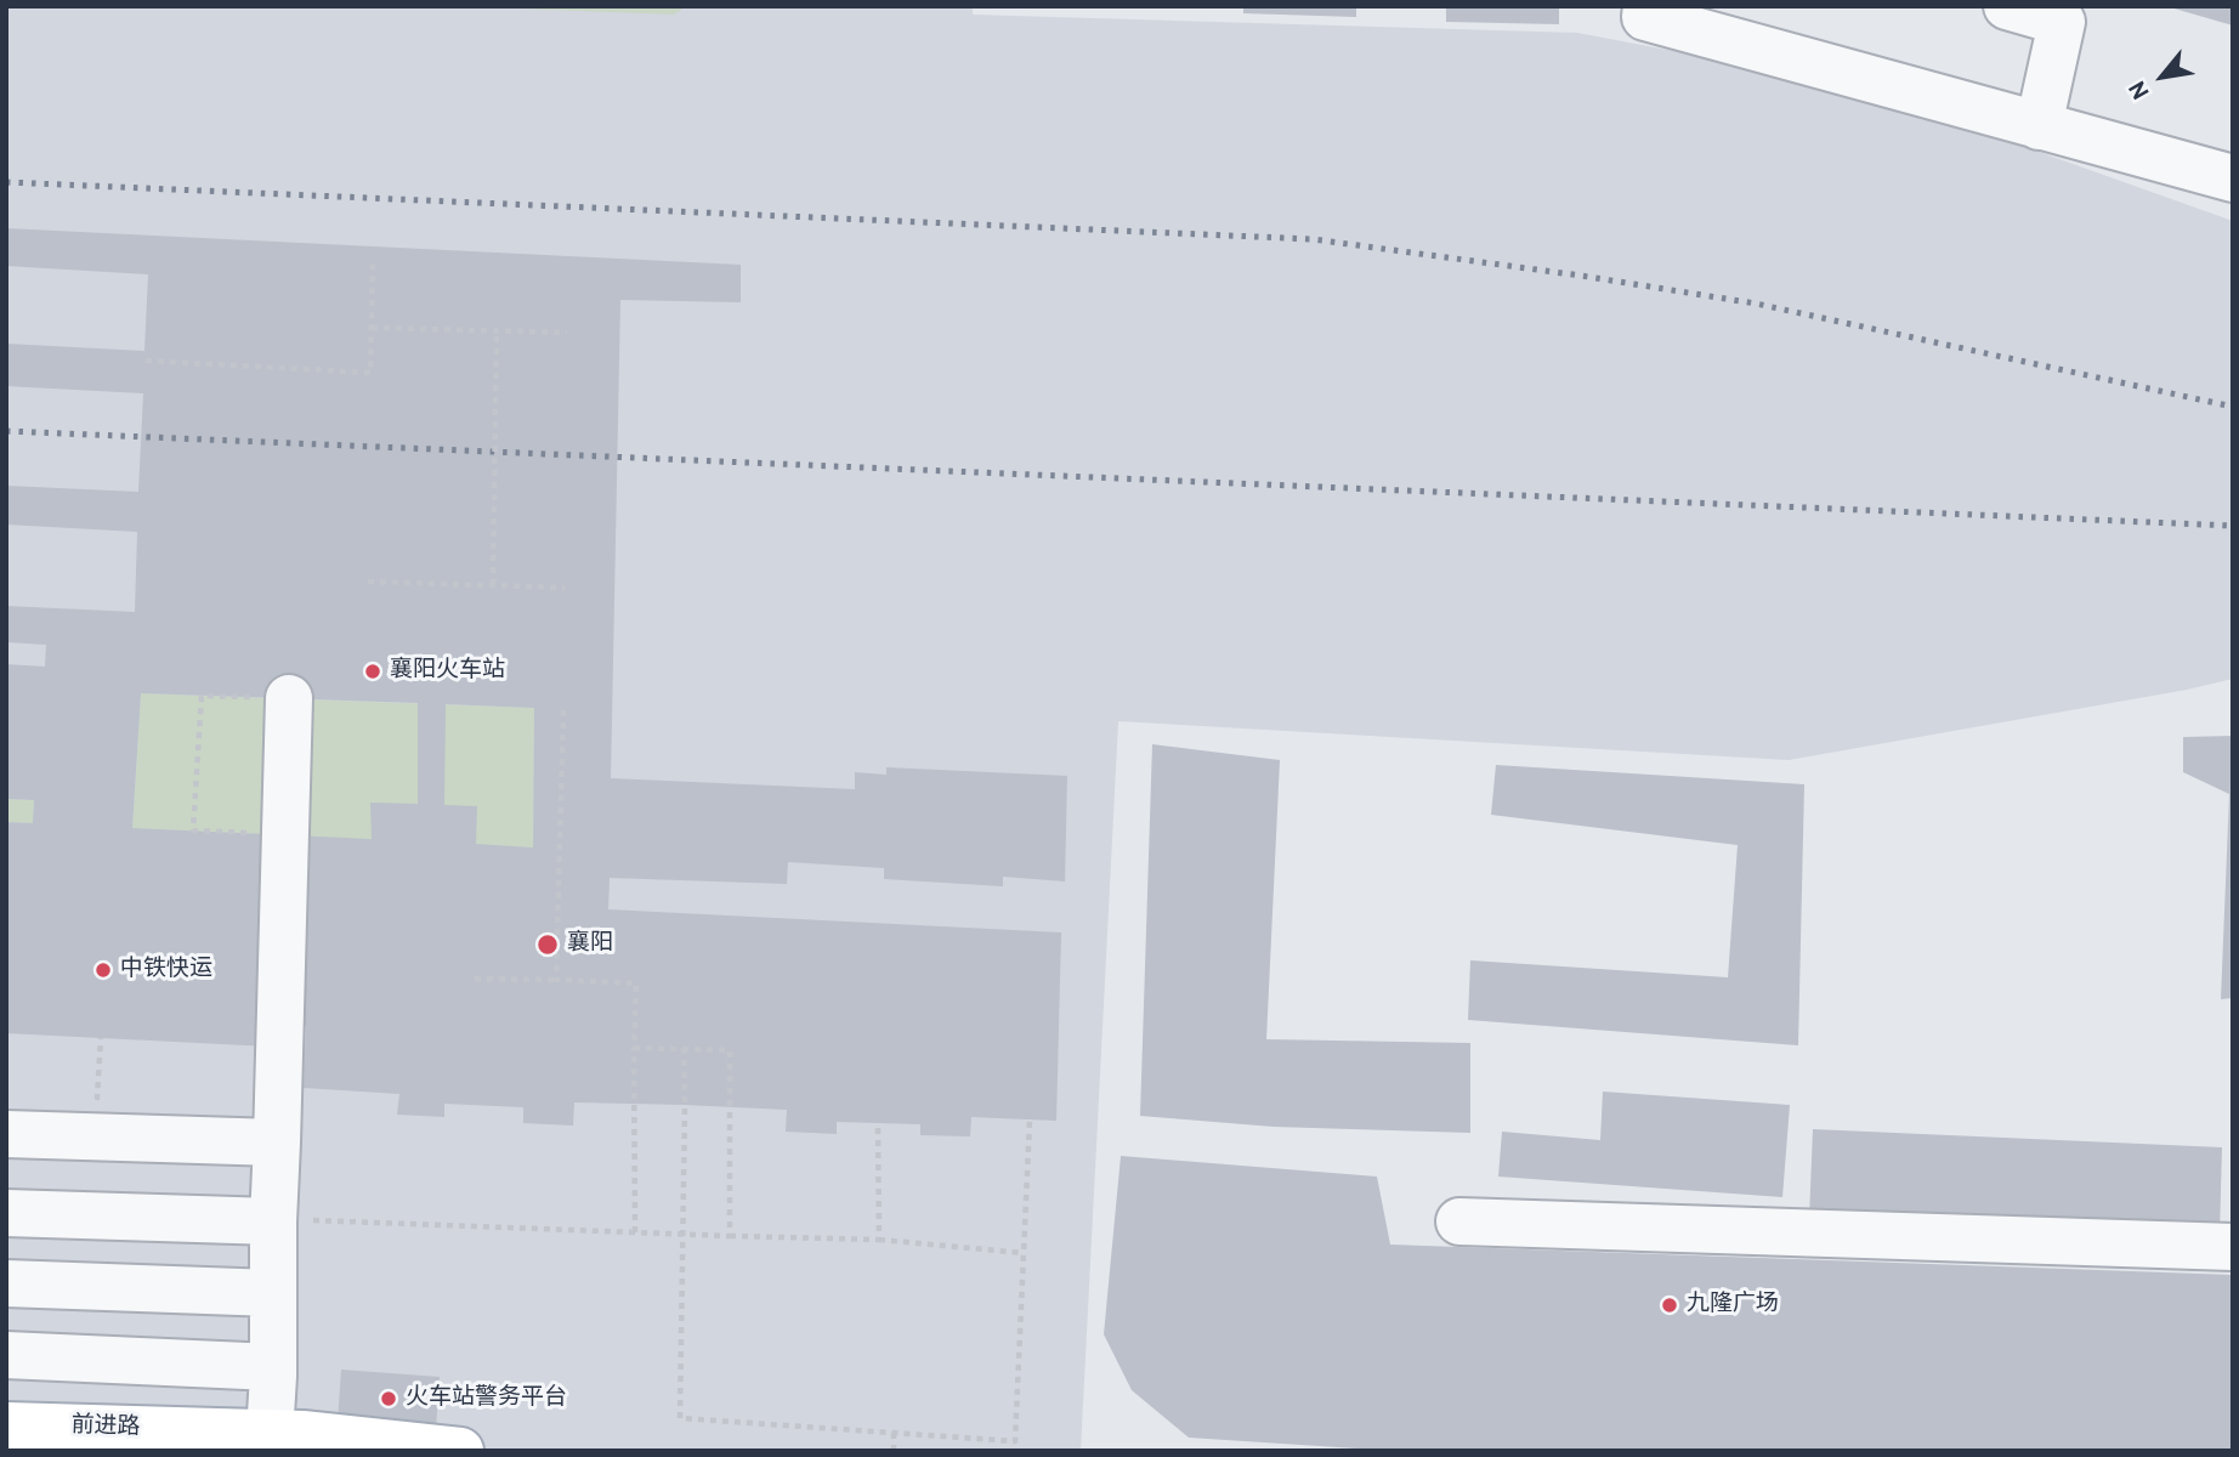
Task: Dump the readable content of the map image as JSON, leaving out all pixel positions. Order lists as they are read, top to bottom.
{
  "streets": {
    "main road": ["前进路"]
  },
  "places": [
    "襄阳火车站",
    "襄阳",
    "中铁快运",
    "九隆广场",
    "火车站警务平台"
  ],
  "north": "bottom left"
}
